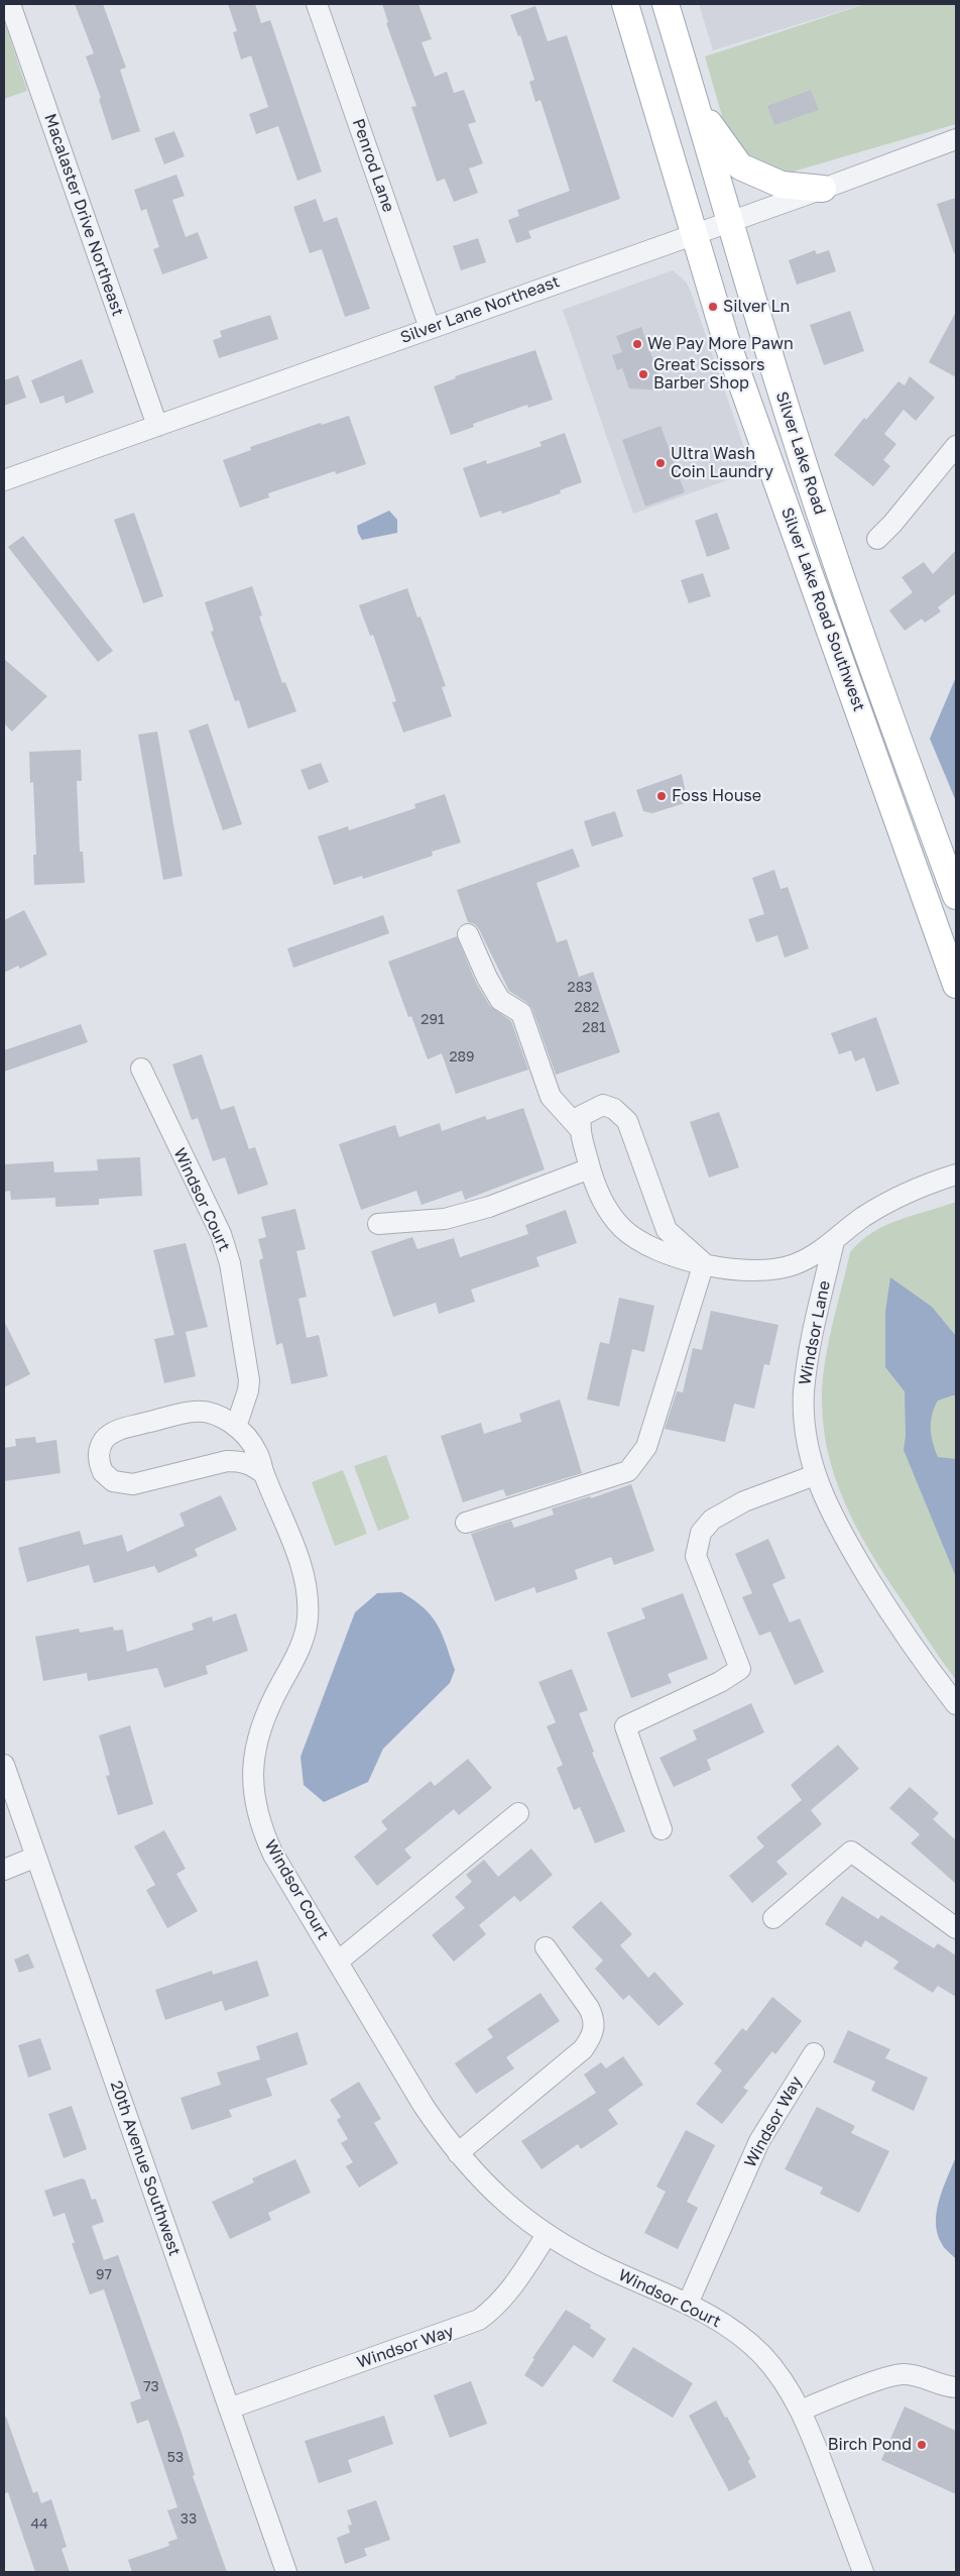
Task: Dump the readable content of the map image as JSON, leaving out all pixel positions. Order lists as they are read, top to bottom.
{
  "streets": {
    "main road": ["Silver Lake Road", "Silver Lake Road Southwest"],
    "street": [
      "Penrod Lane",
      "Macalaster Drive Northeast",
      "Silver Lane Northeast",
      "Windsor Court",
      "Windsor Lane",
      "Windsor Way",
      "20th Avenue Southwest"
    ]
  },
  "crossings": [
    ["Penrod Lane", "Silver Lane Northeast"],
    ["Macalaster Drive Northeast", "Silver Lane Northeast"],
    ["Silver Lane Northeast", "Silver Lake Road"],
    ["Silver Lane Northeast", "Silver Lake Road Southwest"],
    ["Windsor Court", "Windsor Way"],
    ["Windsor Way", "20th Avenue Southwest"]
  ],
  "places": [
    "Silver Ln",
    "We Pay More Pawn",
    "Great Scissors Barber Shop",
    "Ultra Wash Coin Laundry",
    "Foss House",
    "Birch Pond"
  ],
  "house_numbers": [
    "283",
    "282",
    "291",
    "281",
    "289",
    "97",
    "73",
    "53",
    "33",
    "44"
  ]
}
